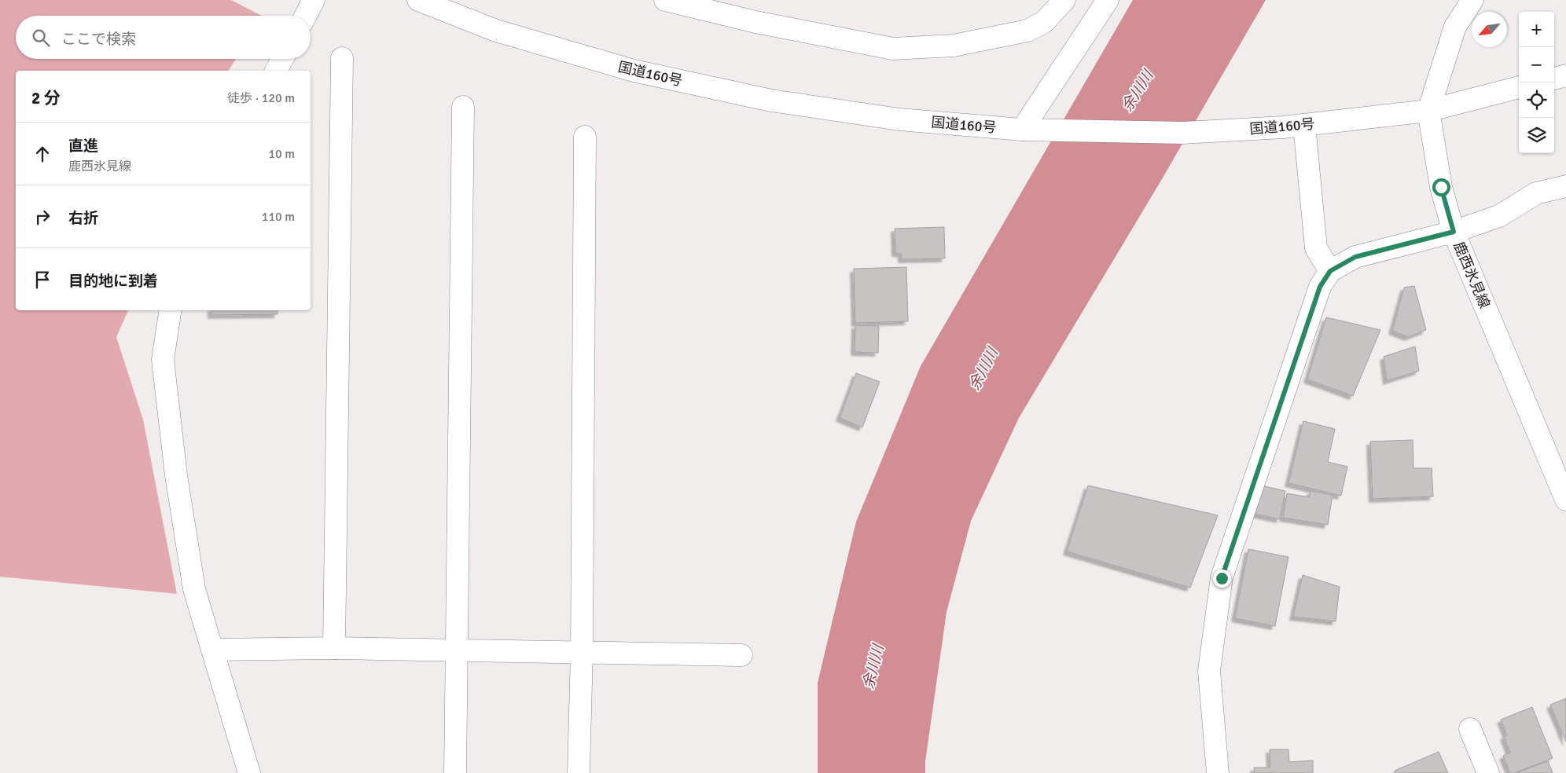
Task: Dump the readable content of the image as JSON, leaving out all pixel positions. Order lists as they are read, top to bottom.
{
  "streets": {
    "main road": ["国道160号", "鹿西氷見線"]
  },
  "crossings": [
    ["国道160号", "鹿西氷見線"]
  ],
  "water": ["余川川"],
  "north": "bottom left",
  "page": {
    "map_buttons": ["+", "−"],
    "search": "ここで検索",
    "heading": ["2 分", "徒歩 · 120 m"],
    "list": [
      ["直進", "鹿西氷見線", "10 m"],
      ["右折", "110 m"],
      "目的地に到着"
    ]
  }
}
